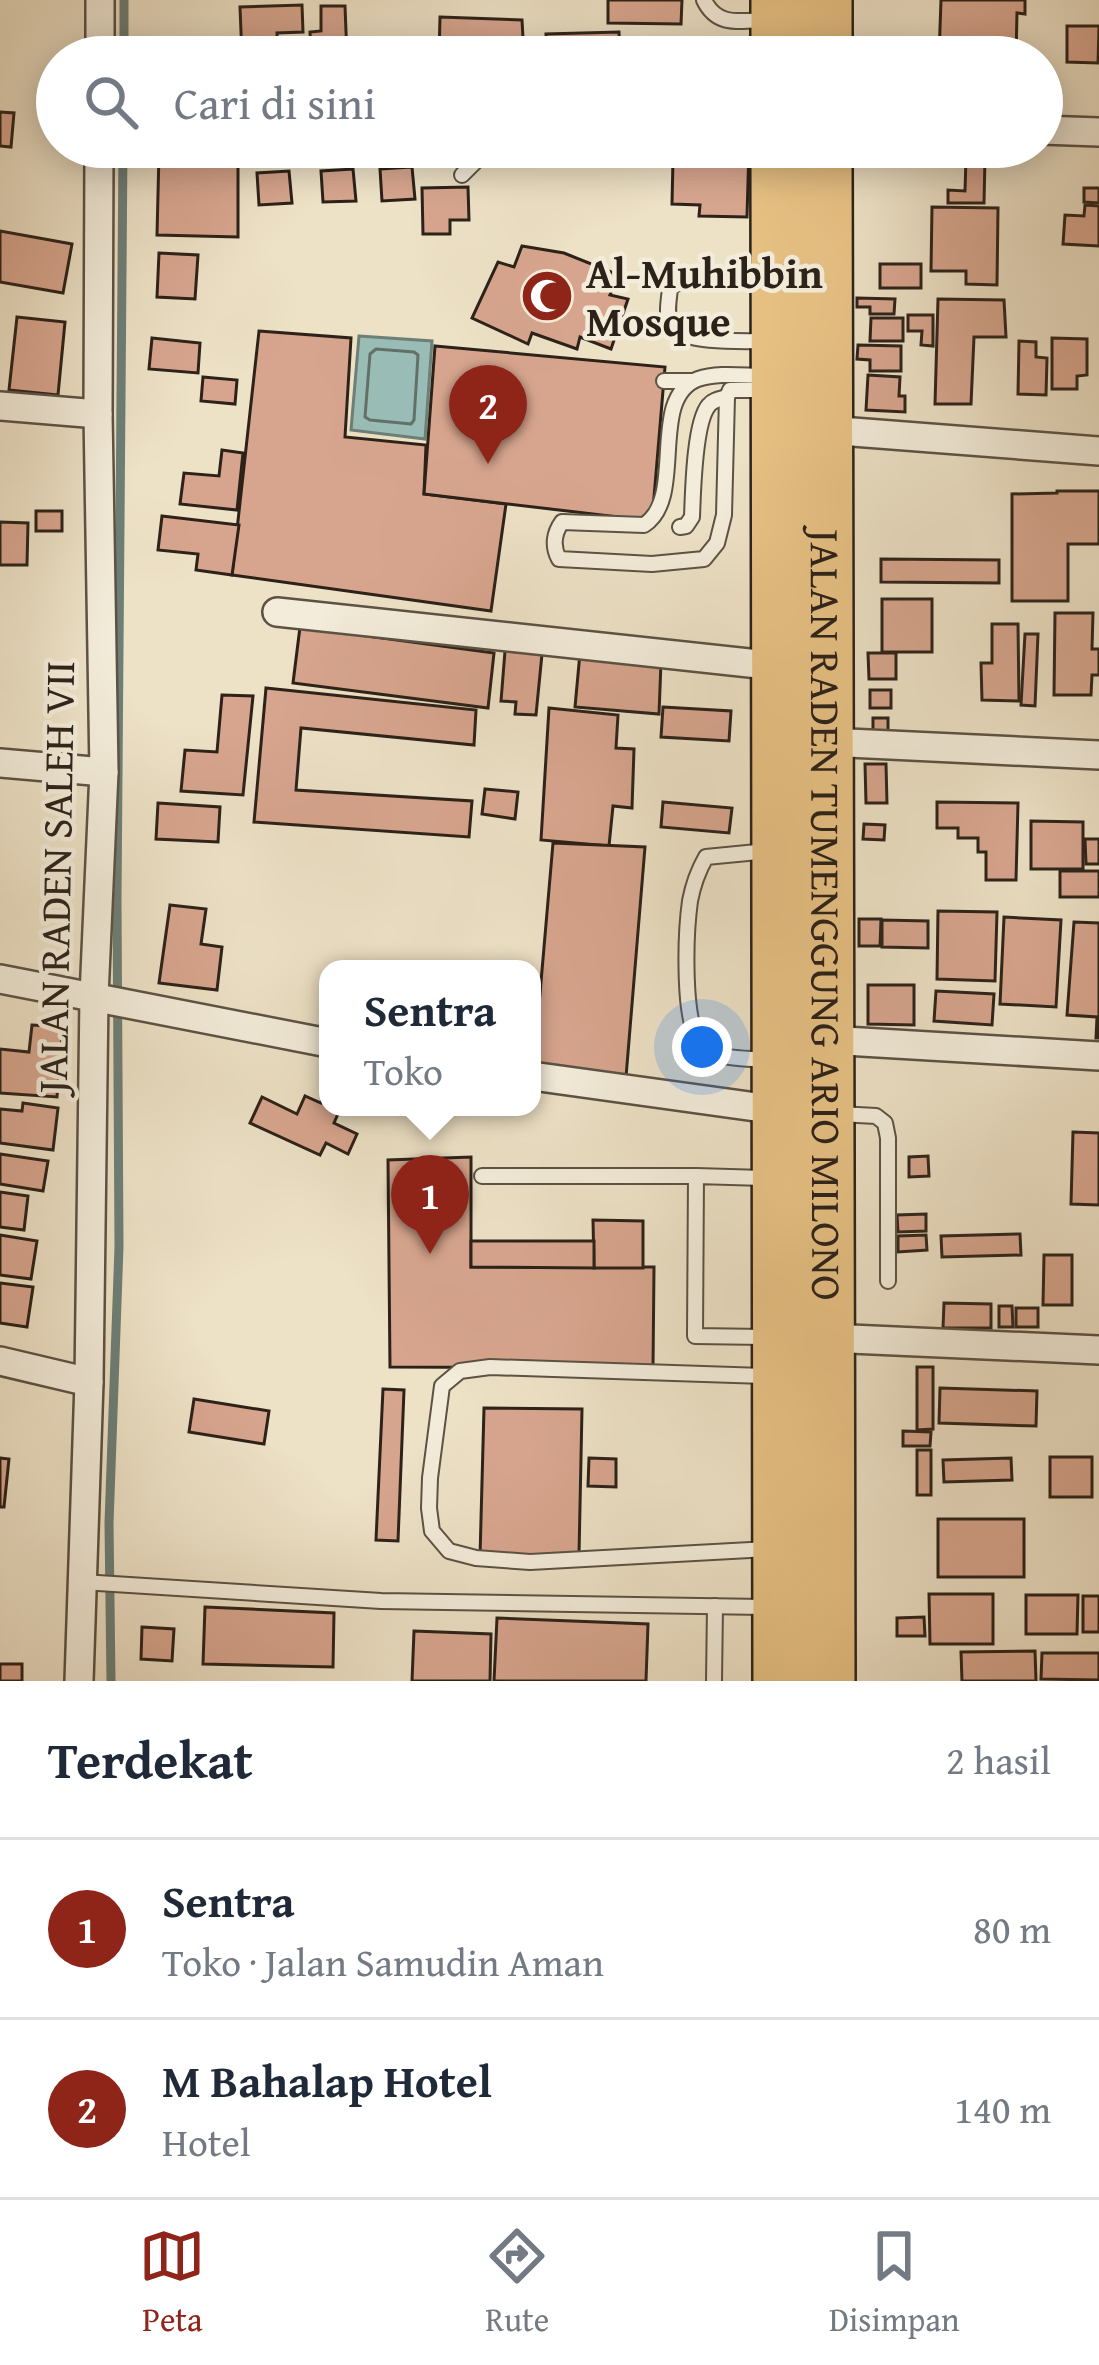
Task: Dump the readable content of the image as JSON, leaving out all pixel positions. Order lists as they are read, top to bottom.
{
  "streets": {
    "highway": ["JALAN RADEN TUMENGGUNG ARIO MILONO"],
    "street": ["JALAN RADEN SALEH VII"]
  },
  "places": {
    "mosque": ["Al-Muhibbin Mosque"]
  },
  "page": {
    "search": "Cari di sini",
    "pins": ["2", "1"],
    "popup": ["Sentra", "Toko"],
    "heading": ["Terdekat", "2 hasil"],
    "list": [
      {
        "mark": "1",
        "name": "Sentra",
        "note": "Toko · Jalan Samudin Aman",
        "value": "80 m"
      },
      {
        "mark": "2",
        "name": "M Bahalap Hotel",
        "note": "Hotel",
        "value": "140 m"
      }
    ],
    "nav": ["Peta", "Rute", "Disimpan"]
  }
}
